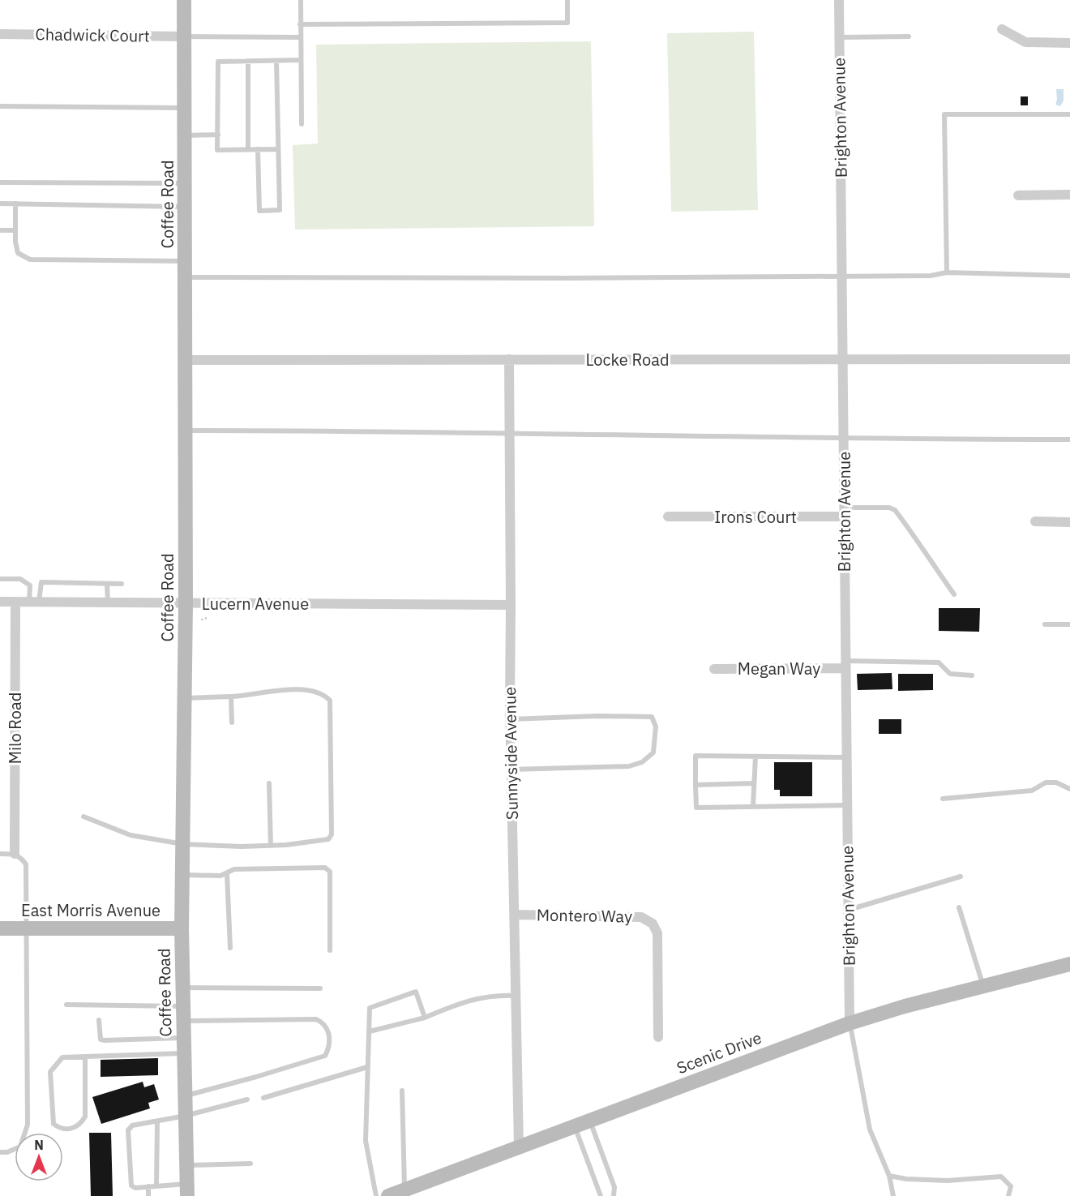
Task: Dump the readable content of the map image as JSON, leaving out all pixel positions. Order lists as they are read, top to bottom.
{
  "streets": {
    "main road": ["Coffee Road", "East Morris Avenue", "Scenic Drive"],
    "street": [
      "Chadwick Court",
      "Brighton Avenue",
      "Locke Road",
      "Irons Court",
      "Lucern Avenue",
      "Megan Way",
      "Milo Road",
      "Sunnyside Avenue",
      "Montero Way"
    ]
  },
  "crossings": [
    ["Chadwick Court", "Coffee Road"],
    ["Brighton Avenue", "Locke Road"],
    ["Brighton Avenue", "Irons Court"],
    ["Brighton Avenue", "Megan Way"],
    ["Brighton Avenue", "Scenic Drive"],
    ["Coffee Road", "Locke Road"],
    ["Coffee Road", "Lucern Avenue"],
    ["Coffee Road", "East Morris Avenue"],
    ["Locke Road", "Sunnyside Avenue"],
    ["Lucern Avenue", "Milo Road"],
    ["Lucern Avenue", "Sunnyside Avenue"],
    ["Sunnyside Avenue", "Montero Way"],
    ["Sunnyside Avenue", "Scenic Drive"]
  ],
  "north": "top"
}
